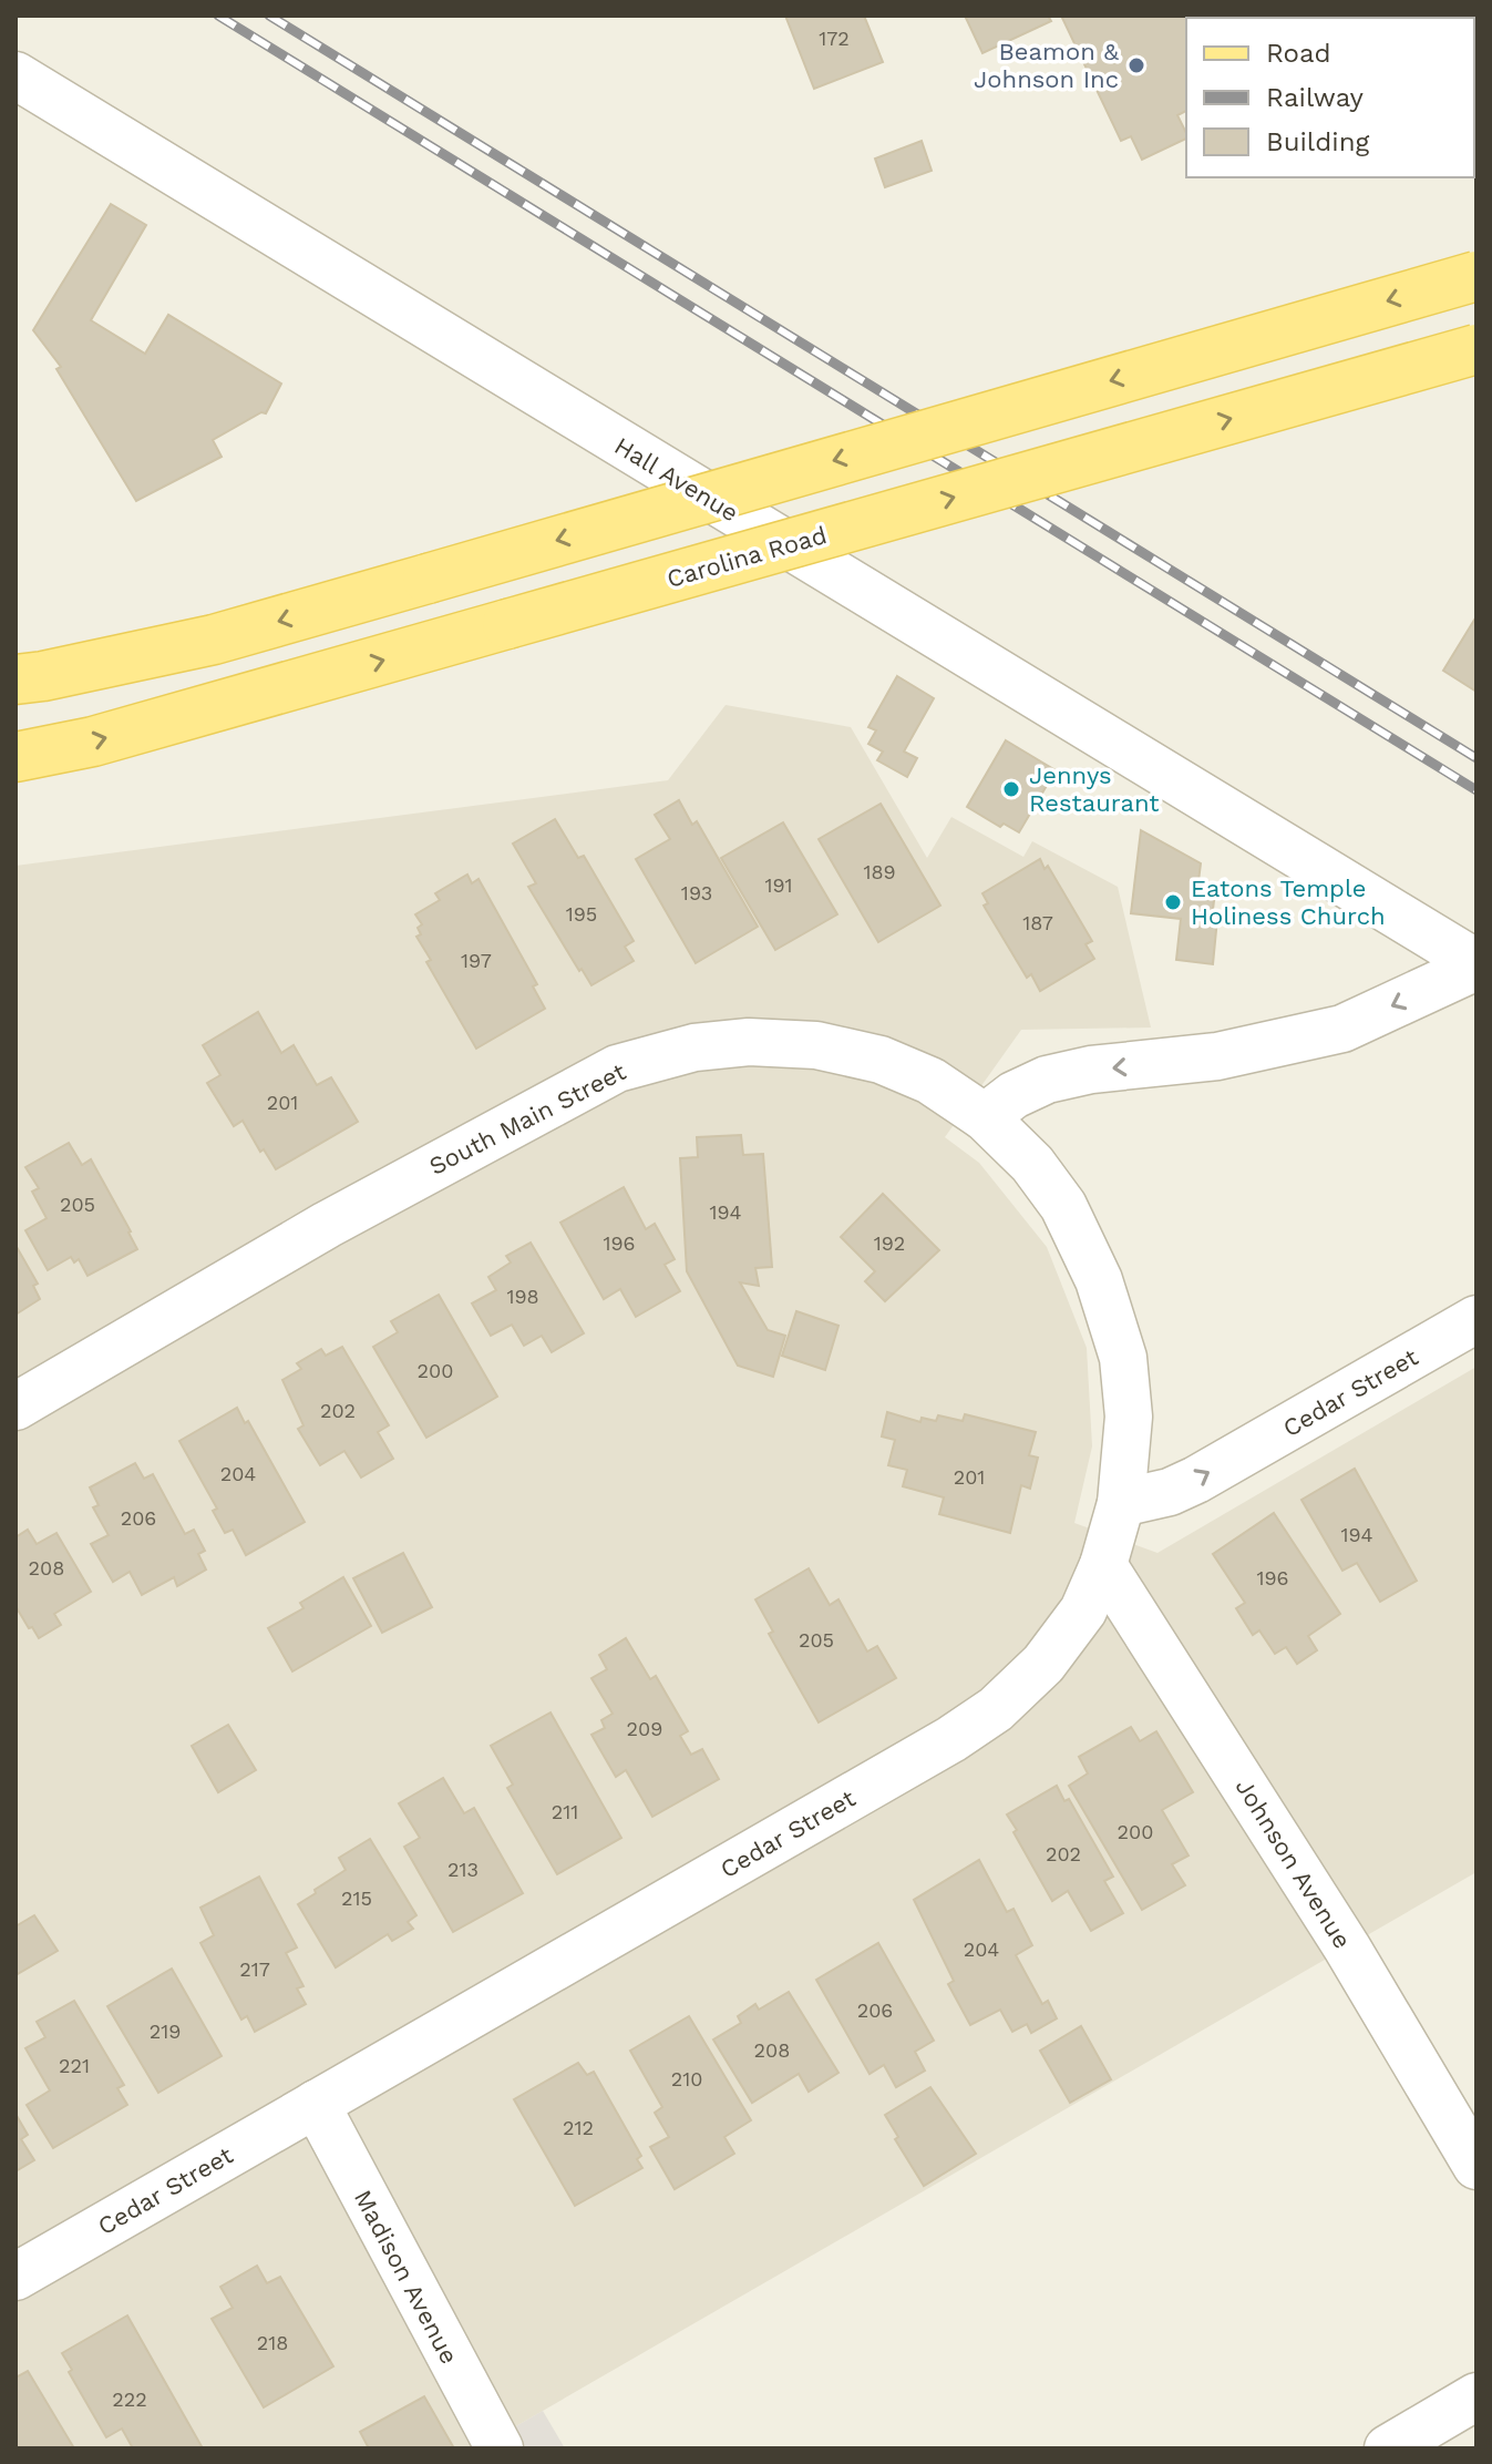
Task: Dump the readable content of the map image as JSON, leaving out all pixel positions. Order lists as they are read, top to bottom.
{
  "streets": {
    "main road": ["Carolina Road"],
    "street": [
      "Hall Avenue",
      "South Main Street",
      "Cedar Street",
      "Johnson Avenue",
      "Madison Avenue"
    ]
  },
  "crossings": [
    ["Cedar Street", "Johnson Avenue"],
    ["Cedar Street", "Madison Avenue"]
  ],
  "places": ["Beamon & Johnson Inc", "Jennys Restaurant", "Eatons Temple Holiness Church"],
  "house_numbers": [
    "172",
    "189",
    "191",
    "193",
    "195",
    "187",
    "197",
    "201",
    "205",
    "194",
    "196",
    "192",
    "198",
    "200",
    "202",
    "204",
    "201",
    "206",
    "194",
    "208",
    "196",
    "205",
    "209",
    "211",
    "200",
    "202",
    "213",
    "215",
    "204",
    "217",
    "206",
    "219",
    "208",
    "221",
    "210",
    "212",
    "218",
    "222"
  ],
  "legend": ["Road", "Railway", "Building"]
}
